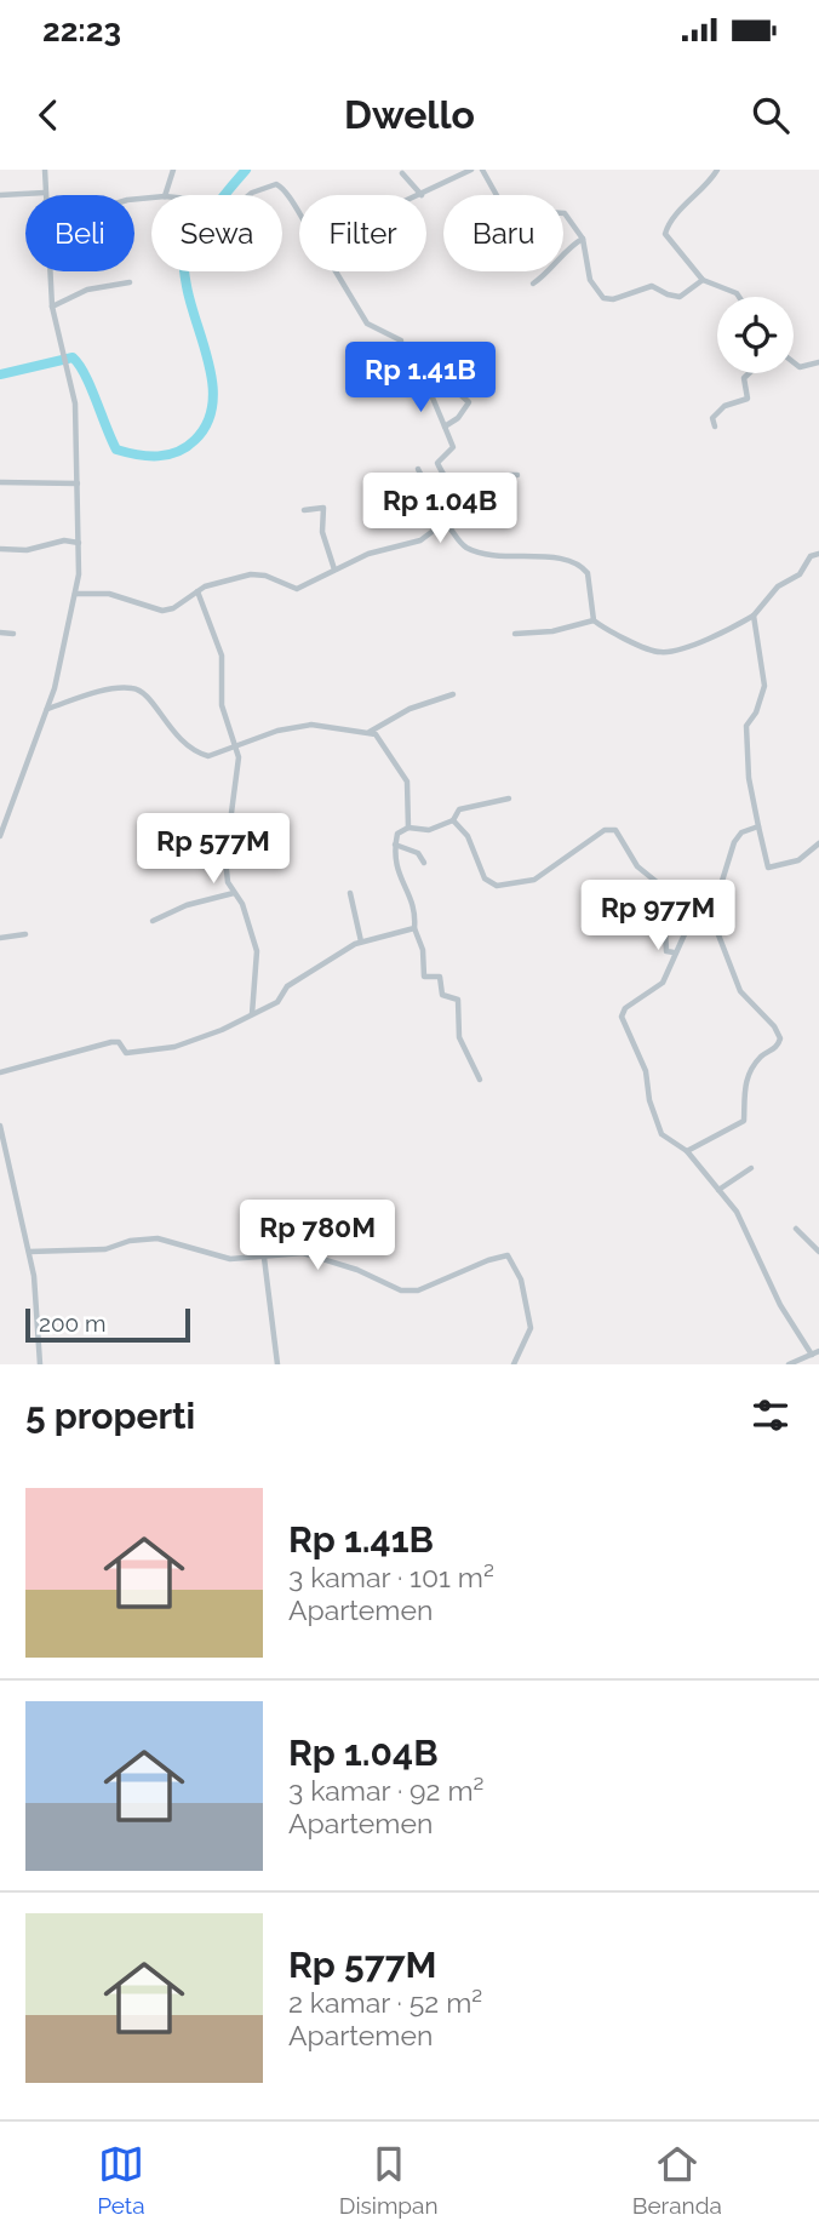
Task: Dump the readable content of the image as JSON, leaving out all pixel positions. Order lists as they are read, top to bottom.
{
  "scale_bar": "200 m",
  "page": {
    "status": "22:23",
    "header": "Dwello",
    "chip": [
      "Beli",
      "Sewa",
      "Filter",
      "Baru"
    ],
    "price": [
      "Rp 1.41B",
      "Rp 1.04B",
      "Rp 577M",
      "Rp 977M",
      "Rp 780M"
    ],
    "scale": "200 m",
    "heading": "5 properti",
    "list": [
      {
        "name": "Rp 1.41B",
        "note": "3 kamar · 101 m² · Apartemen"
      },
      {
        "name": "Rp 1.04B",
        "note": "3 kamar · 92 m² · Apartemen"
      },
      {
        "name": "Rp 577M",
        "note": "2 kamar · 52 m² · Apartemen"
      }
    ],
    "tabs": ["Peta", "Disimpan", "Beranda"]
  }
}
